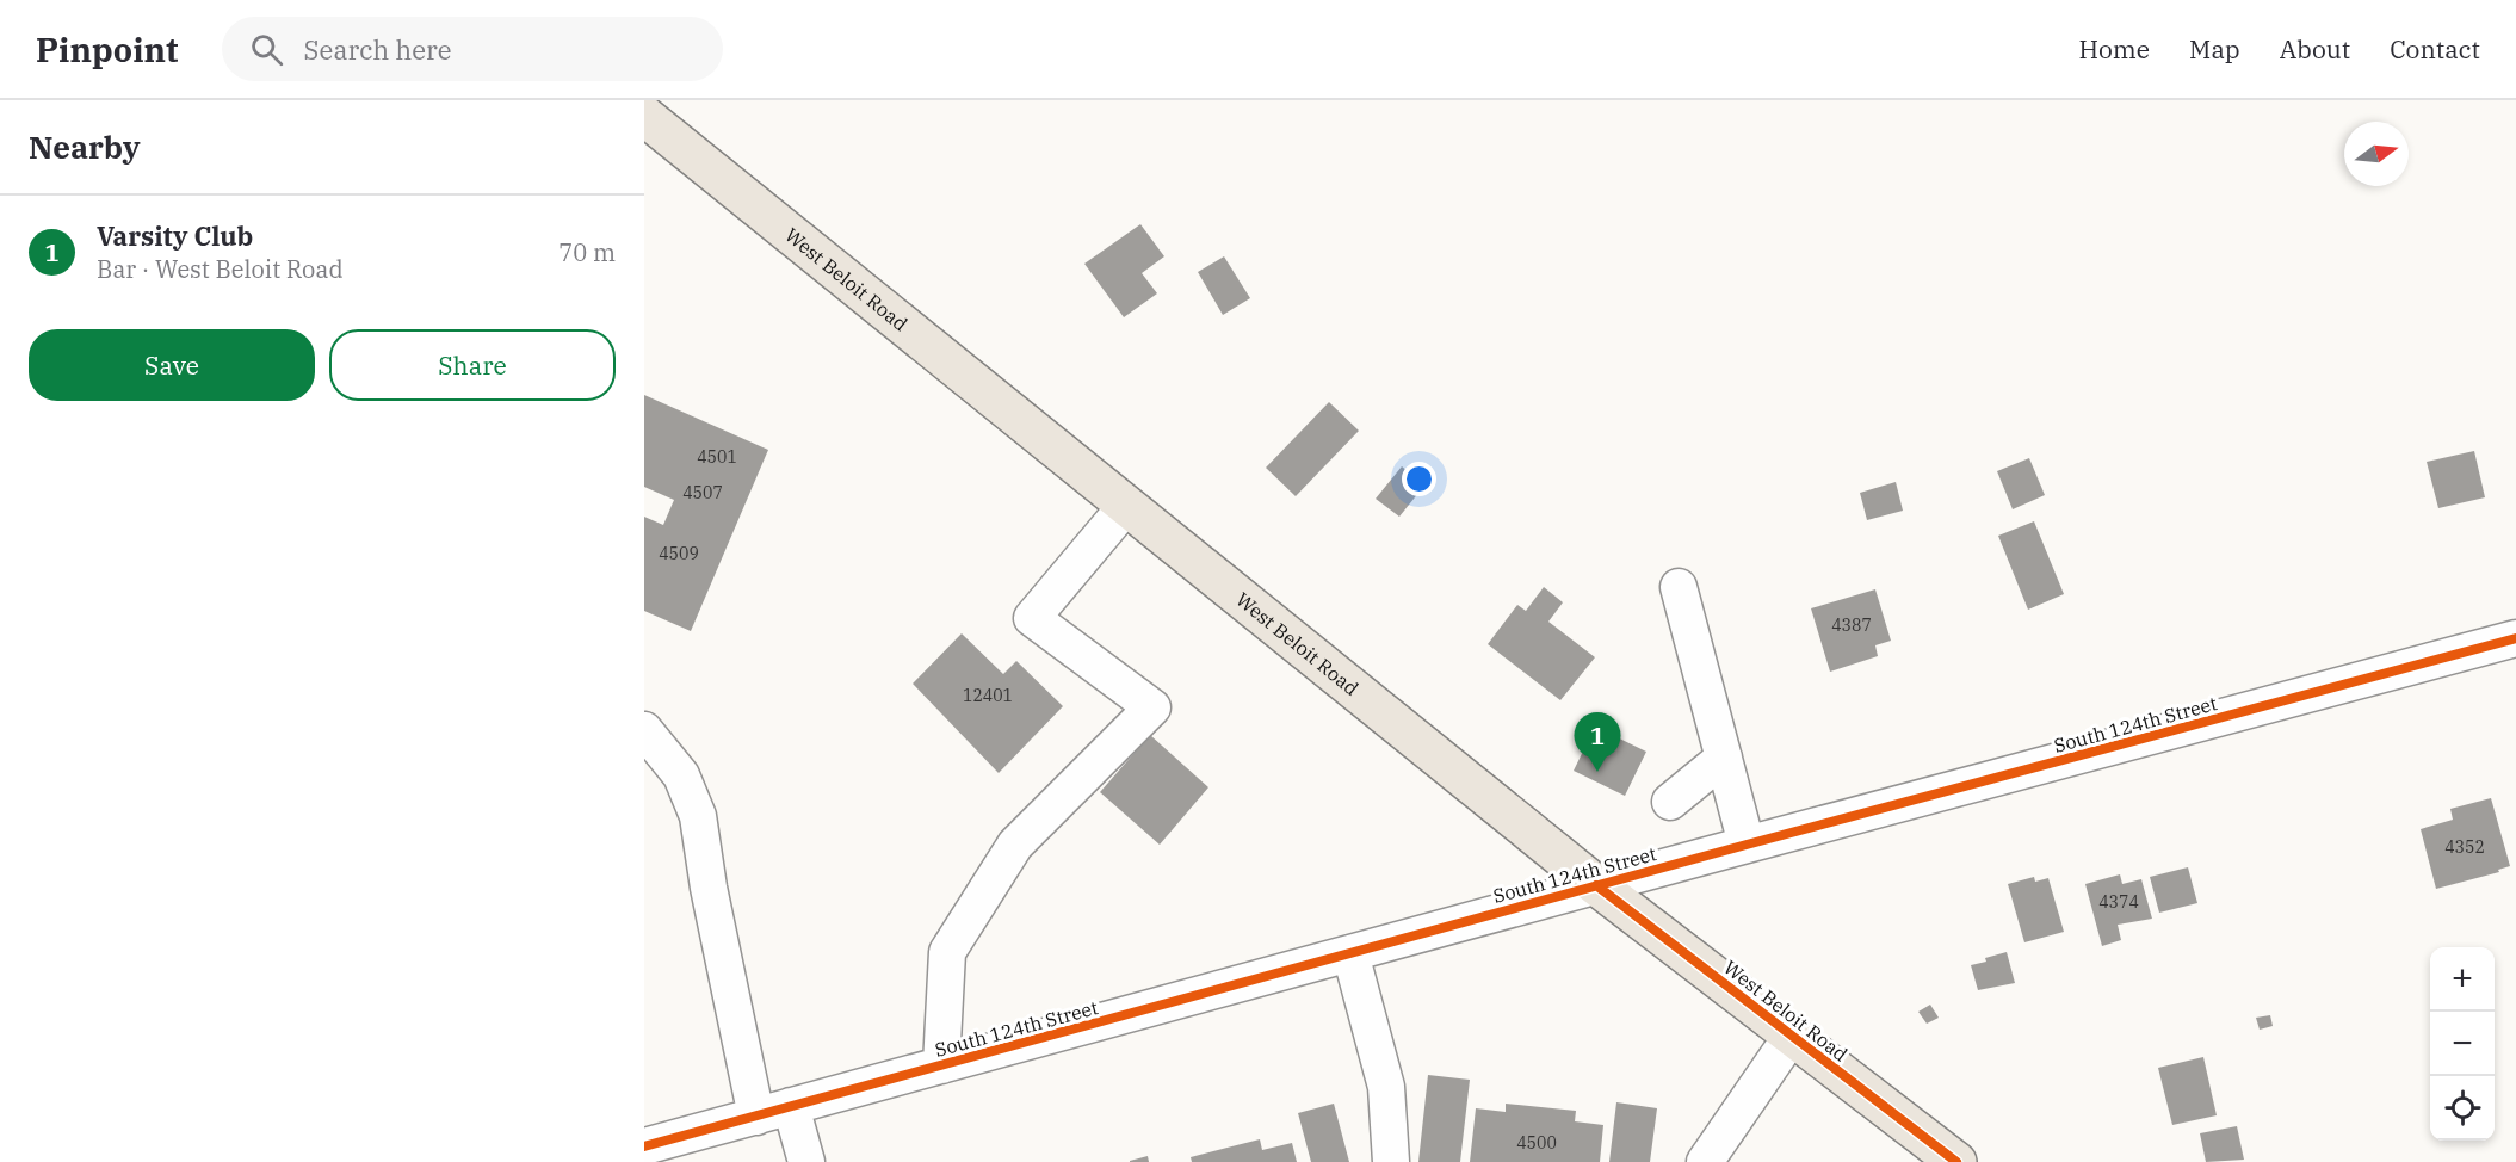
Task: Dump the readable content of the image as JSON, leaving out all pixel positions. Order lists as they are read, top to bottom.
{
  "streets": {
    "main road": ["West Beloit Road"],
    "street": ["South 124th Street"]
  },
  "crossings": [
    ["West Beloit Road", "South 124th Street"]
  ],
  "house_numbers": [
    "4501",
    "4507",
    "4509",
    "4387",
    "12401",
    "4352",
    "4374",
    "4500"
  ],
  "north": "right",
  "page": {
    "header": "Pinpoint",
    "search": "Search here",
    "nav": [
      "Home",
      "Map",
      "About",
      "Contact"
    ],
    "heading": "Nearby",
    "list": [
      {
        "mark": "1",
        "name": "Varsity Club",
        "note": "Bar · West Beloit Road",
        "value": "70 m"
      }
    ],
    "buttons": ["Save", "Share"],
    "pins": "1",
    "map_buttons": ["+", "−"]
  }
}
